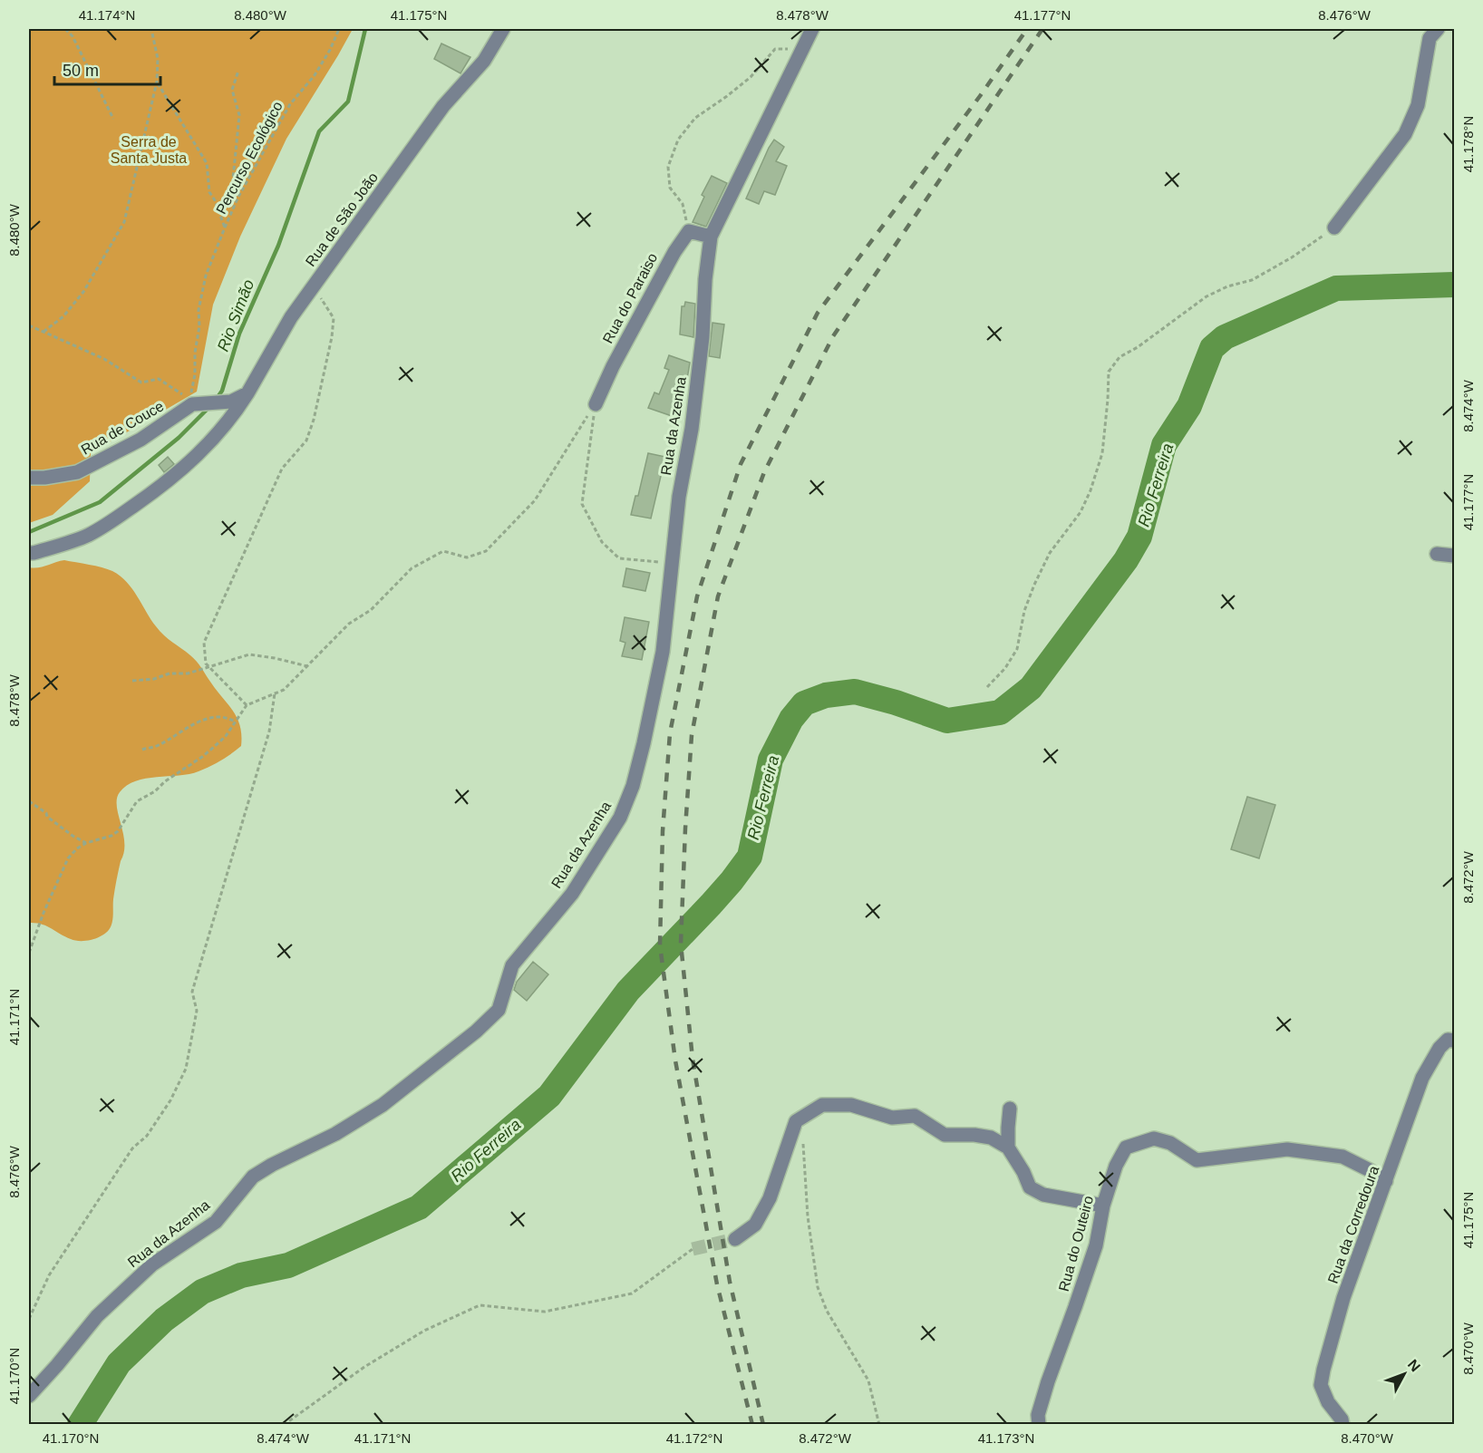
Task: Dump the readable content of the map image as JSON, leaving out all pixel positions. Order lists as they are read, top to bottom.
{
  "streets": {
    "street": [
      "Rua de São João",
      "Rua do Paraiso",
      "Rua da Azenha",
      "Rua de Couce",
      "Rua da Corredoura",
      "Rua do Outeiro"
    ],
    "path": ["Percurso Ecológico"]
  },
  "crossings": [
    ["Percurso Ecológico", "Rua de Couce"],
    ["Rua da Corredoura", "Rua do Outeiro"]
  ],
  "water": ["Rio Simão", "Rio Ferreira"],
  "parks": ["Serra de Santa Justa"],
  "scale_bar": "50 m",
  "north": "top right",
  "coordinates": [
    "41.174°N",
    "8.480°W",
    "41.175°N",
    "8.478°W",
    "41.177°N",
    "8.476°W",
    "41.178°N",
    "8.474°W",
    "8.472°W",
    "41.171°N",
    "8.470°W",
    "41.170°N",
    "41.172°N",
    "41.173°N"
  ]
}
